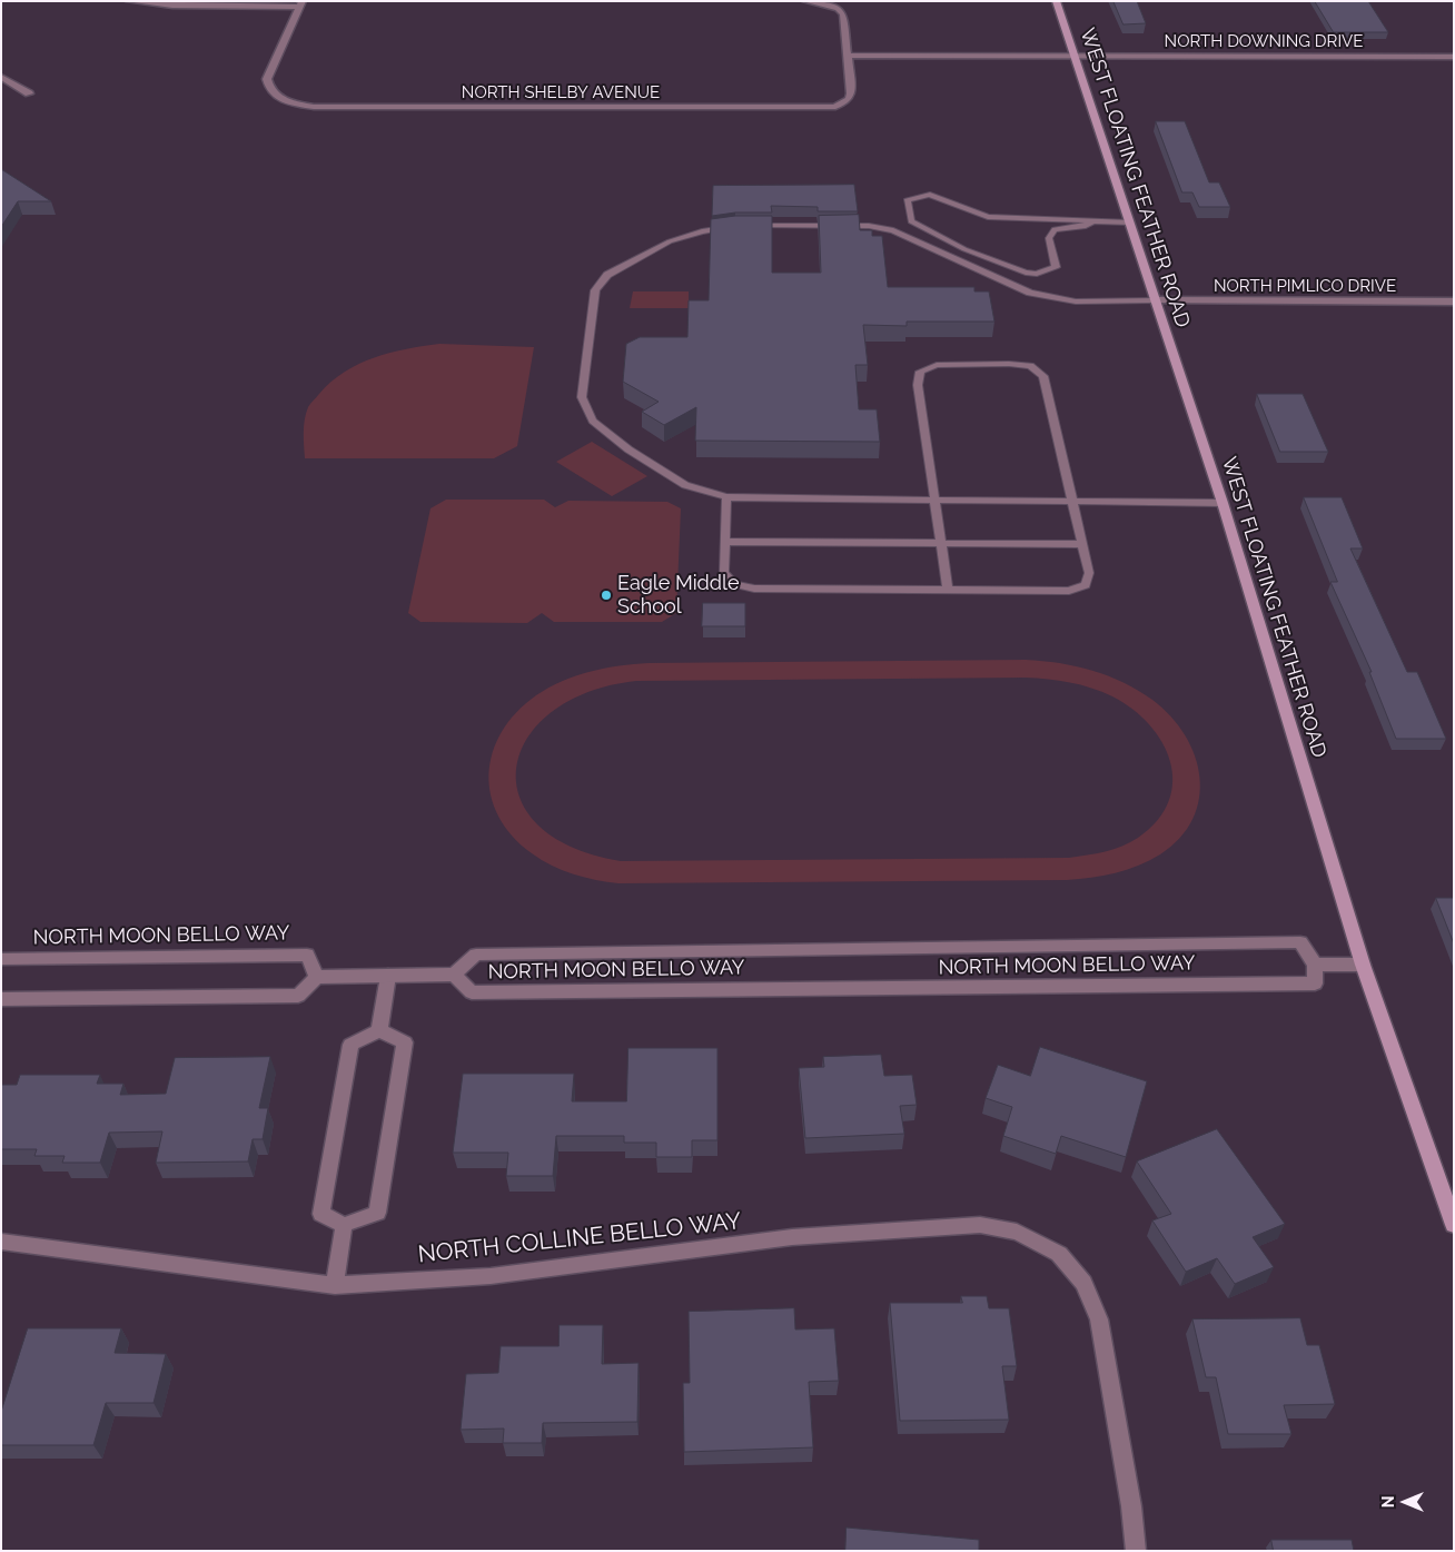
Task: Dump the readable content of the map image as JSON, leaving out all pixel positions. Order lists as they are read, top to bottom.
{
  "streets": {
    "main road": ["WEST FLOATING FEATHER ROAD"],
    "street": [
      "NORTH DOWNING DRIVE",
      "NORTH SHELBY AVENUE",
      "NORTH PIMLICO DRIVE",
      "NORTH MOON BELLO WAY",
      "NORTH COLLINE BELLO WAY"
    ]
  },
  "crossings": [
    ["NORTH DOWNING DRIVE", "NORTH SHELBY AVENUE"],
    ["NORTH DOWNING DRIVE", "WEST FLOATING FEATHER ROAD"],
    ["WEST FLOATING FEATHER ROAD", "NORTH PIMLICO DRIVE"]
  ],
  "places": ["Eagle Middle School"],
  "north": "left"
}
